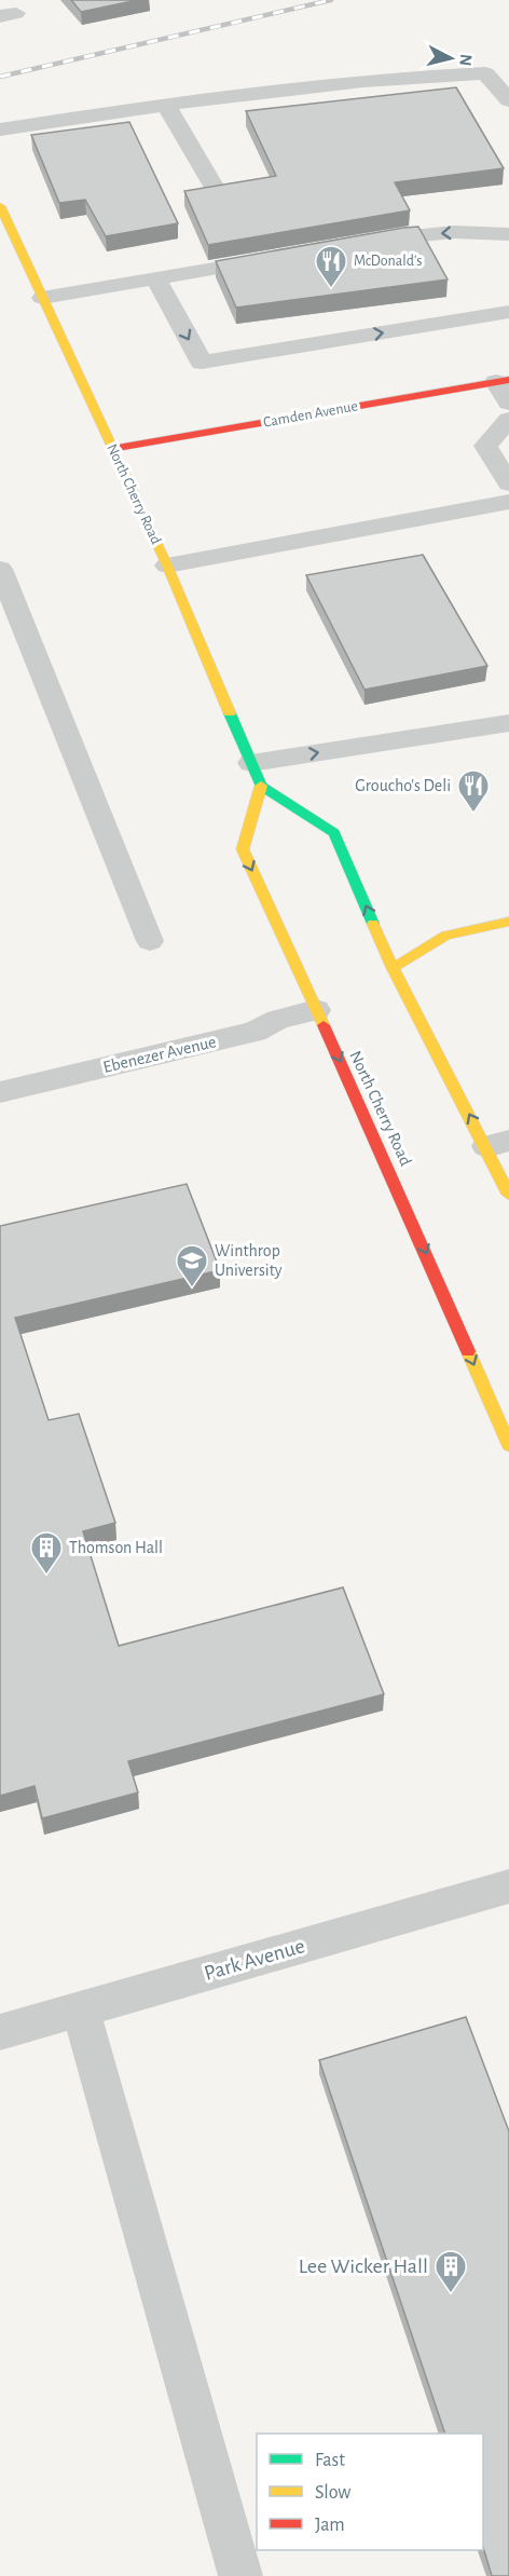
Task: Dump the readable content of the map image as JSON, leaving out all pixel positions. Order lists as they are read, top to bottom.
{
  "streets": {
    "main road": ["Camden Avenue", "North Cherry Road"],
    "lane": ["Ebenezer Avenue", "Park Avenue"]
  },
  "crossings": [
    ["Camden Avenue", "North Cherry Road"],
    ["North Cherry Road", "Ebenezer Avenue"]
  ],
  "places": {
    "restaurant": ["McDonald's", "Groucho's Deli"],
    "school or university": ["Winthrop University"],
    "building": ["Thomson Hall", "Lee Wicker Hall"]
  },
  "legend": ["Fast", "Slow", "Jam"],
  "north": "right"
}
